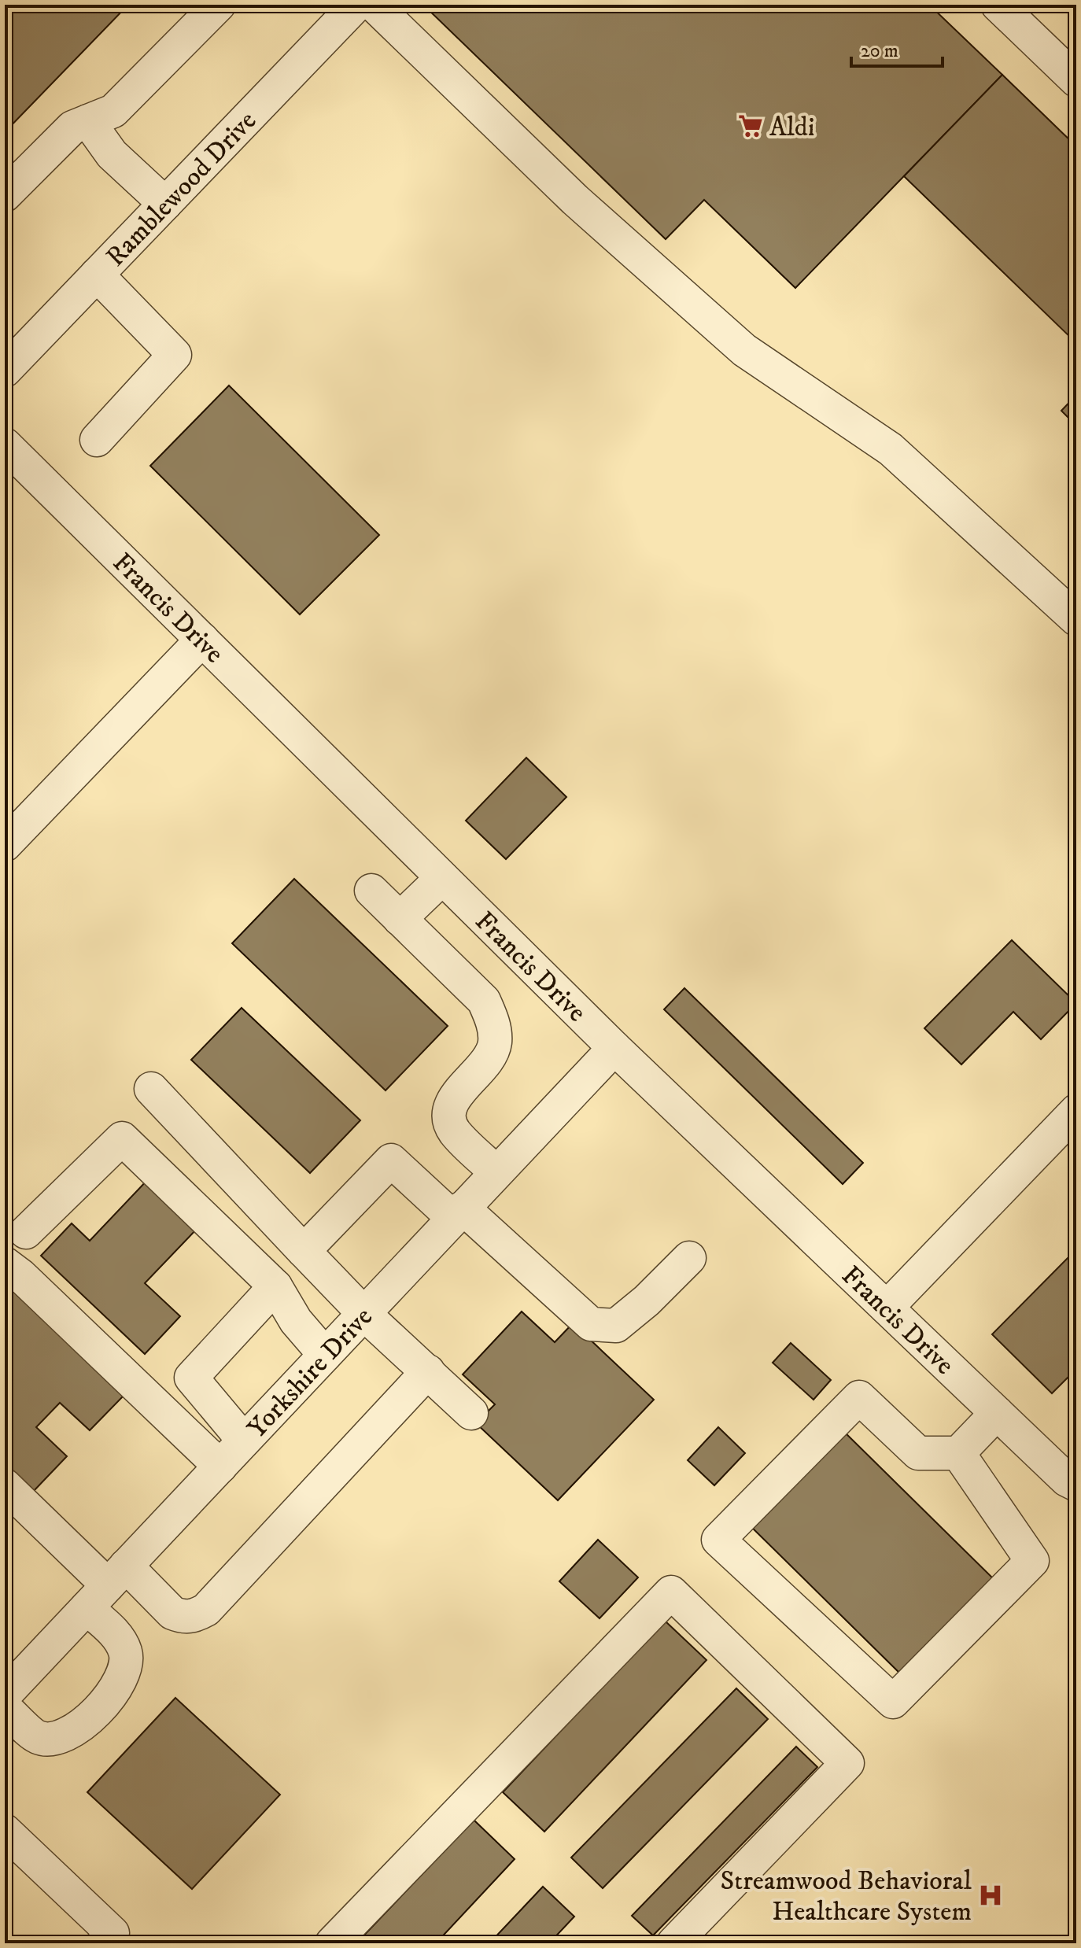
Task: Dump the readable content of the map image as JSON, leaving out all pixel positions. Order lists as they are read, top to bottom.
{
  "streets": {
    "street": ["Ramblewood Drive", "Francis Drive", "Yorkshire Drive"]
  },
  "crossings": [
    ["Francis Drive", "Yorkshire Drive"]
  ],
  "places": {
    "supermarket": ["Aldi"],
    "hospital": ["Streamwood Behavioral Healthcare System"]
  },
  "scale_bar": "20 m"
}
